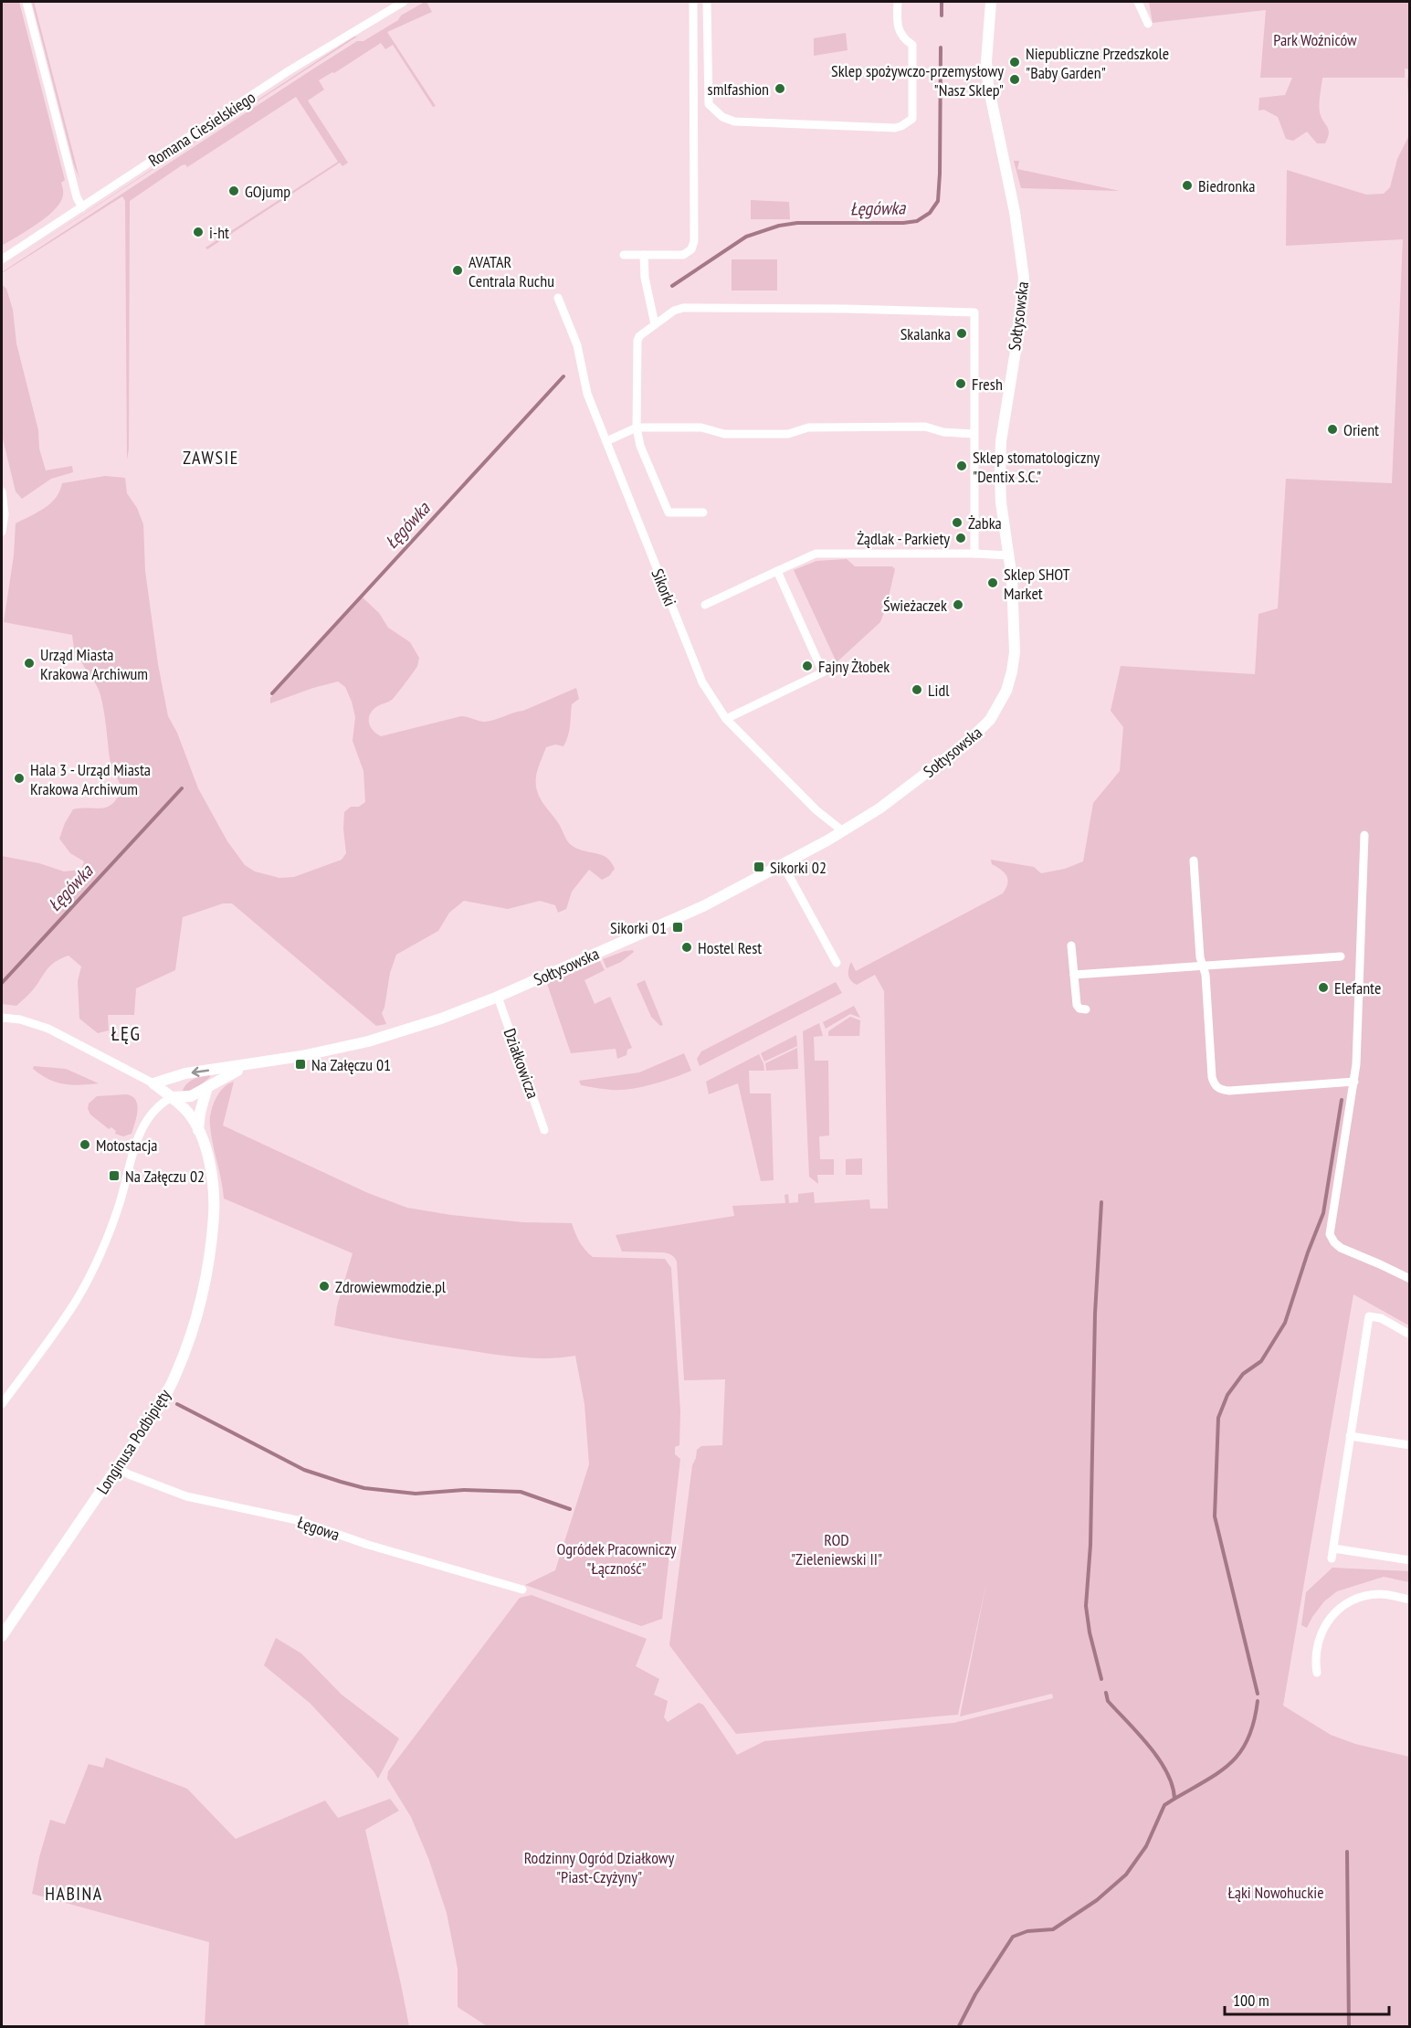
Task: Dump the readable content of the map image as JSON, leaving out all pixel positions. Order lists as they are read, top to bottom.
{
  "streets": {
    "street": [
      "Romana Ciesielskiego",
      "Sołtysowska",
      "Sikorki",
      "Działkowicza",
      "Longinusa Podbipięty",
      "Łęgowa"
    ]
  },
  "crossings": [
    ["Sołtysowska", "Sikorki"],
    ["Sołtysowska", "Działkowicza"],
    ["Sołtysowska", "Longinusa Podbipięty"],
    ["Longinusa Podbipięty", "Łęgowa"]
  ],
  "districts": ["ZAWSIE", "ŁĘG", "HABINA"],
  "water": ["Łęgówka"],
  "parks": [
    "Park Woźniców",
    "ROD \"Zieleniewski II\"",
    "Ogródek Pracowniczy \"Łączność\"",
    "Rodzinny Ogród Działkowy \"Piast-Czyżyny\"",
    "Łąki Nowohuckie"
  ],
  "places": {
    "other": [
      "Niepubliczne Przedszkole \"Baby Garden\"",
      "Sklep spożywczo-przemysłowy \"Nasz Sklep\"",
      "smlfashion",
      "Biedronka",
      "GOjump",
      "i-ht",
      "AVATAR Centrala Ruchu",
      "Skalanka",
      "Fresh",
      "Orient",
      "Sklep stomatologiczny \"Dentix S.C.\"",
      "Żabka",
      "Żądlak - Parkiety",
      "Sklep SHOT Market",
      "Świeżaczek",
      "Urząd Miasta Krakowa Archiwum",
      "Fajny Żłobek",
      "Lidl",
      "Hala 3 - Urząd Miasta Krakowa Archiwum",
      "Hostel Rest",
      "Elefante",
      "Motostacja",
      "Zdrowiewmodzie.pl"
    ],
    "transit": [
      "Sikorki 02",
      "Sikorki 01",
      "Na Załęczu 01",
      "Na Załęczu 02"
    ]
  },
  "scale_bar": "100 m"
}
